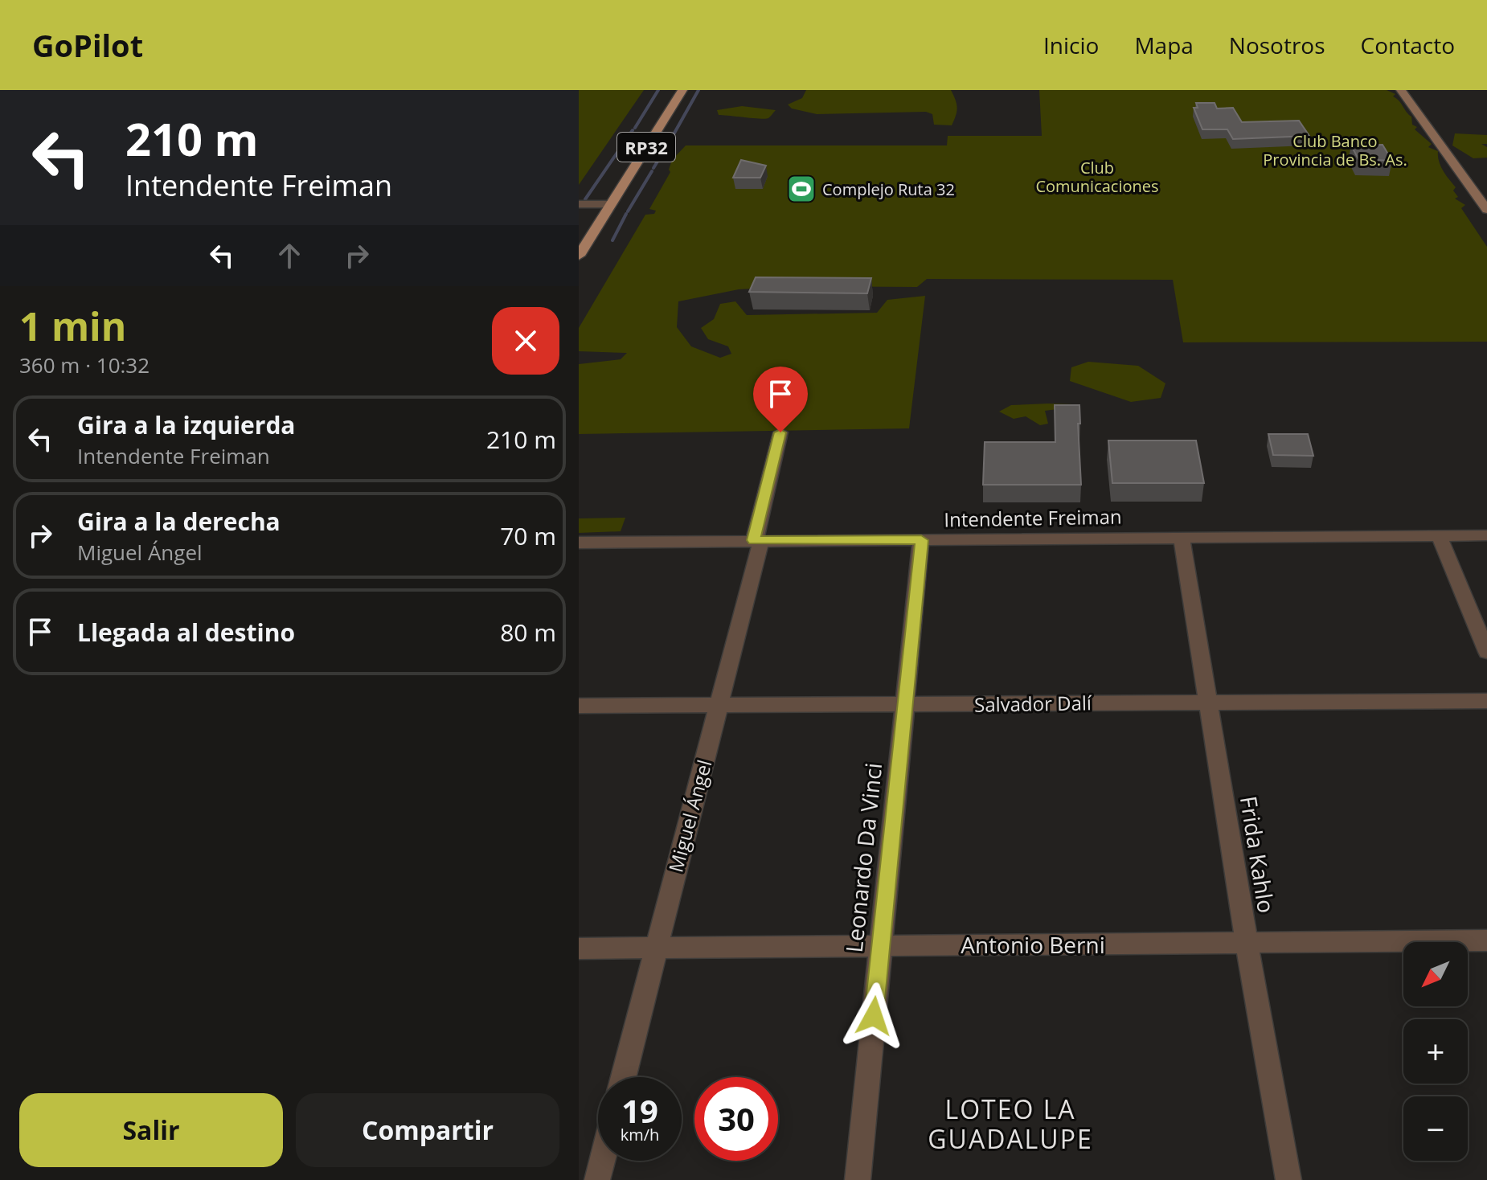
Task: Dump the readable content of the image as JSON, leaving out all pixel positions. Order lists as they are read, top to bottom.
{
  "streets": {
    "main road": ["RP32"],
    "street": [
      "Intendente Freiman",
      "Salvador Dalí",
      "Miguel Ángel",
      "Frida Kahlo",
      "Leonardo Da Vinci",
      "Antonio Berni"
    ]
  },
  "crossings": [
    ["Intendente Freiman", "Miguel Ángel"],
    ["Intendente Freiman", "Frida Kahlo"],
    ["Intendente Freiman", "Leonardo Da Vinci"],
    ["Salvador Dalí", "Miguel Ángel"],
    ["Salvador Dalí", "Frida Kahlo"],
    ["Salvador Dalí", "Leonardo Da Vinci"],
    ["Miguel Ángel", "Antonio Berni"],
    ["Frida Kahlo", "Antonio Berni"],
    ["Leonardo Da Vinci", "Antonio Berni"]
  ],
  "districts": ["LOTEO LA GUADALUPE"],
  "parks": ["Club Banco Provincia de Bs. As.", "Club Comunicaciones"],
  "places": {
    "sports": ["Complejo Ruta 32"]
  },
  "north": "bottom left",
  "page": {
    "header": "GoPilot",
    "nav": [
      "Inicio",
      "Mapa",
      "Nosotros",
      "Contacto"
    ],
    "turn": ["210 m", "Intendente Freiman"],
    "heading": ["1 min", "360 m · 10:32"],
    "list": [
      {
        "name": "Gira a la izquierda",
        "note": "Intendente Freiman",
        "value": "210 m"
      },
      {
        "name": "Gira a la derecha",
        "note": "Miguel Ángel",
        "value": "70 m"
      },
      {
        "name": "Llegada al destino",
        "value": "80 m"
      }
    ],
    "map_buttons": ["+", "−"],
    "speed": "19 km/h",
    "limit": "30",
    "buttons": ["Salir", "Compartir"]
  }
}
